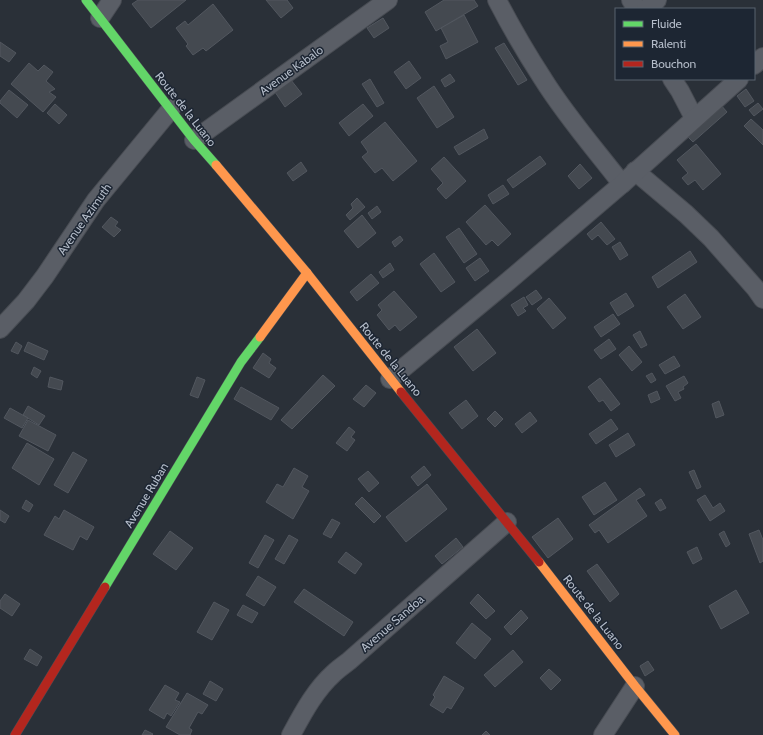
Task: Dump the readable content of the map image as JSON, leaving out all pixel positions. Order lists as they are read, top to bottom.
{
  "streets": {
    "street": [
      "Avenue Kabalo",
      "Route de la Luano",
      "Avenue Azimuth",
      "Avenue Ruban",
      "Avenue Sandoa"
    ]
  },
  "crossings": [
    ["Avenue Kabalo", "Route de la Luano"],
    ["Route de la Luano", "Avenue Azimuth"],
    ["Route de la Luano", "Avenue Ruban"],
    ["Route de la Luano", "Avenue Sandoa"]
  ],
  "legend": ["Fluide", "Ralenti", "Bouchon"]
}
